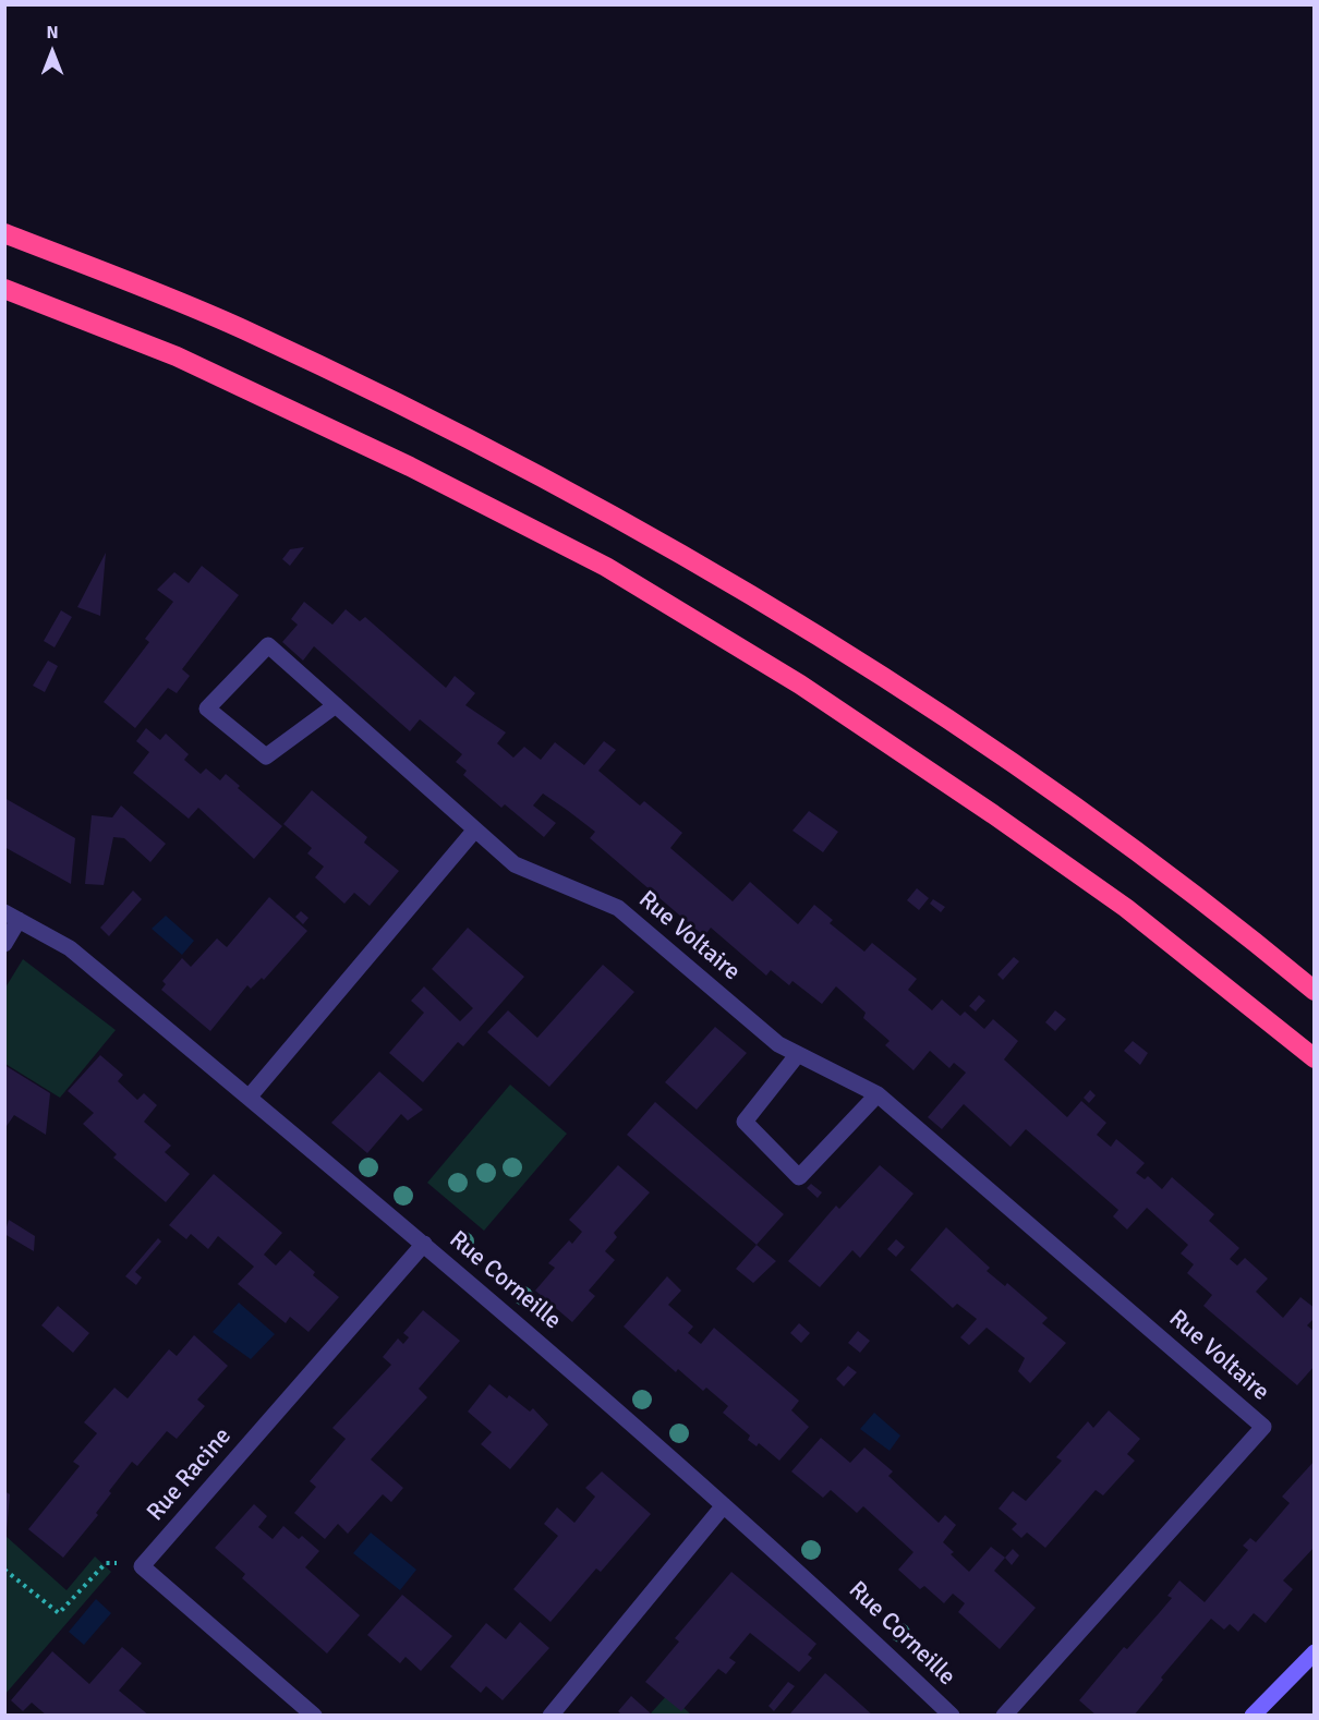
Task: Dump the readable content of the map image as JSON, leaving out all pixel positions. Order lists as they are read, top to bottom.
{
  "streets": {
    "street": ["Rue Voltaire", "Rue Corneille", "Rue Racine"]
  },
  "crossings": [
    ["Rue Corneille", "Rue Racine"]
  ],
  "north": "top"
}
